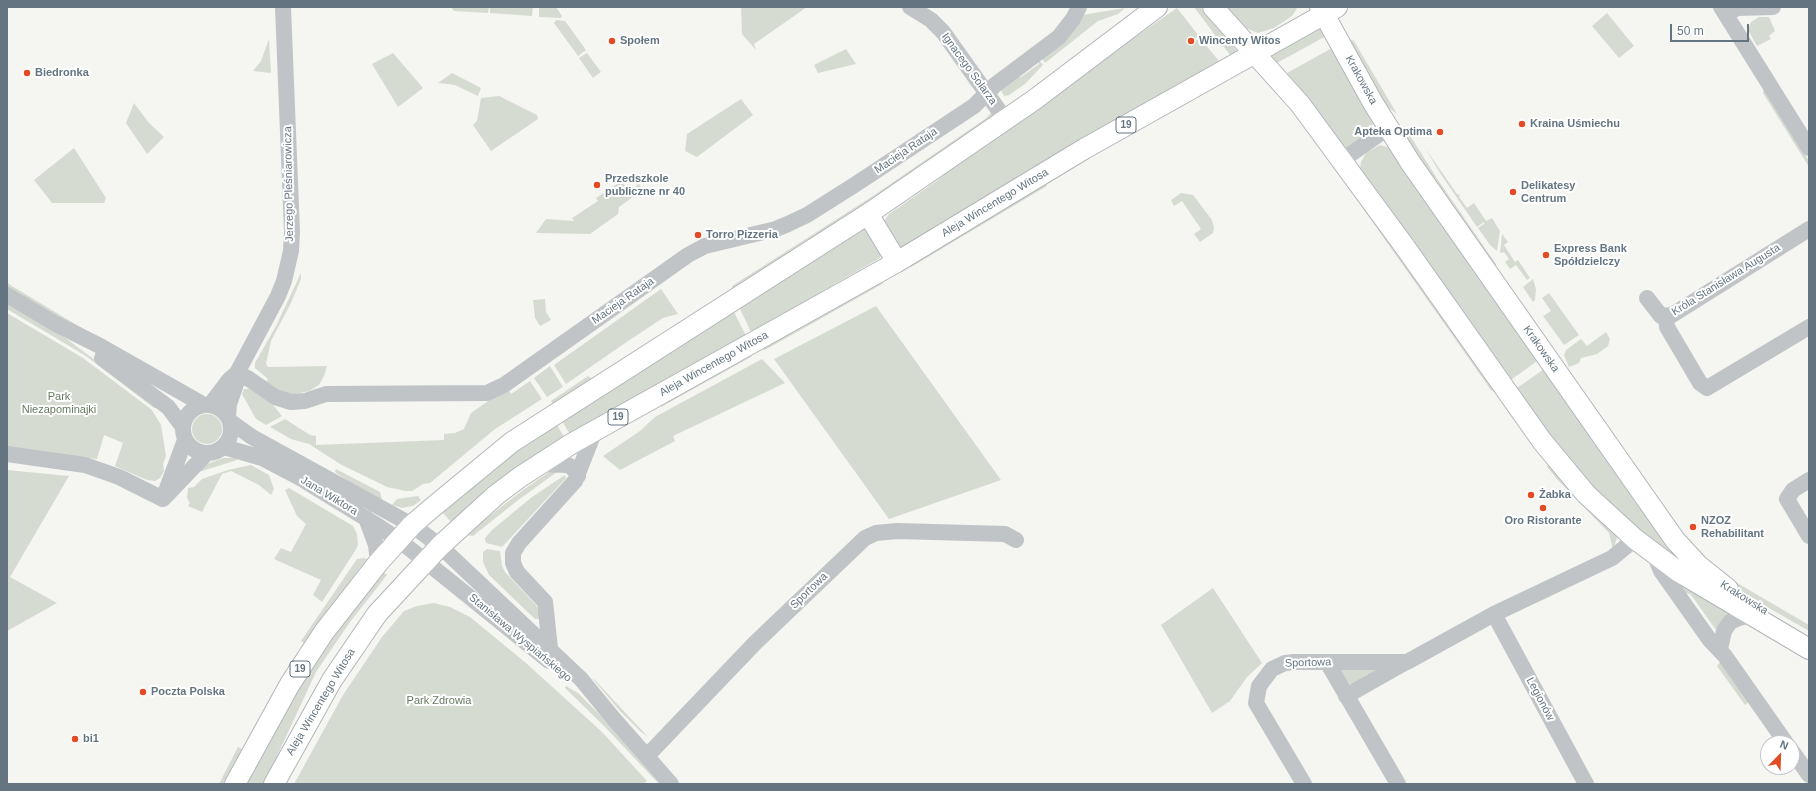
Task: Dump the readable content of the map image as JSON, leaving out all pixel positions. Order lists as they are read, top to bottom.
{
  "streets": {
    "main road": ["Krakowska", "19", "Aleja Wincentego Witosa"],
    "street": [
      "Ignacego Solarza",
      "Macieja Rataja",
      "Jerzego Pleśniarowicza",
      "Króla Stanisława Augusta",
      "Jana Wiktora",
      "Sportowa",
      "Stanisława Wyspiańskiego",
      "Legionów"
    ]
  },
  "crossings": [
    ["Ignacego Solarza", "19"],
    ["Ignacego Solarza", "Macieja Rataja"],
    ["Krakowska", "19"],
    ["Krakowska", "Aleja Wincentego Witosa"],
    ["Krakowska", "Sportowa"],
    ["19", "Aleja Wincentego Witosa"],
    ["19", "Jana Wiktora"],
    ["Macieja Rataja", "Jerzego Pleśniarowicza"],
    ["Jerzego Pleśniarowicza", "Jana Wiktora"],
    ["Aleja Wincentego Witosa", "Jana Wiktora"],
    ["Aleja Wincentego Witosa", "Stanisława Wyspiańskiego"],
    ["Jana Wiktora", "Stanisława Wyspiańskiego"],
    ["Sportowa", "Stanisława Wyspiańskiego"],
    ["Sportowa", "Legionów"]
  ],
  "parks": ["Park Niezapominajki", "Park Zdrowia"],
  "places": [
    "Społem",
    "Wincenty Witos",
    "Biedronka",
    "Kraina Uśmiechu",
    "Apteka Optima",
    "Przedszkole publiczne nr 40",
    "Delikatesy Centrum",
    "Torro Pizzeria",
    "Express Bank Spółdzielczy",
    "Żabka",
    "Oro Ristorante",
    "NZOZ Rehabilitant",
    "Poczta Polska",
    "bi1"
  ],
  "scale_bar": "50 m",
  "north": "top right"
}
